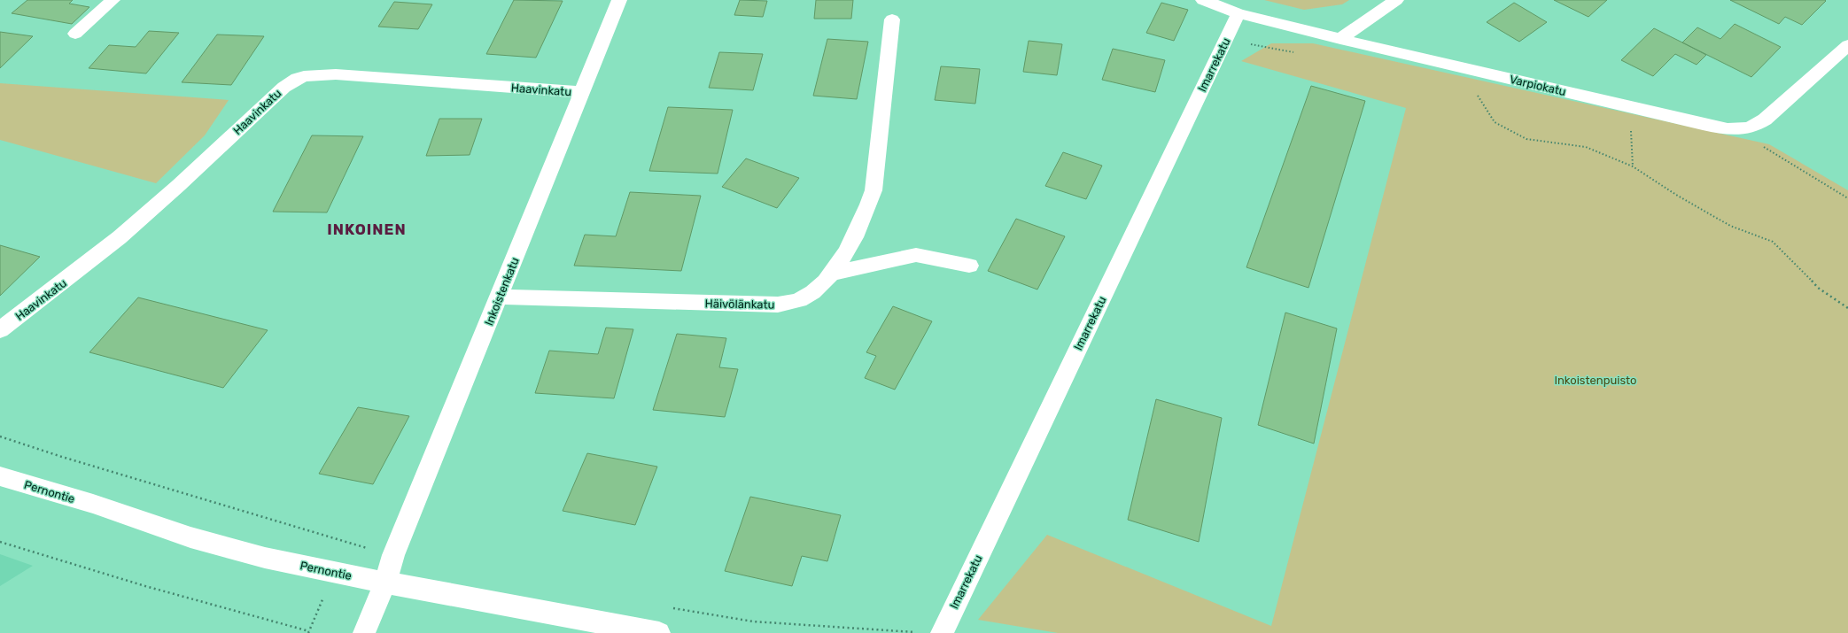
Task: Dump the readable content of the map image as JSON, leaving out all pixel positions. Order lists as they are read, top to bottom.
{
  "streets": {
    "street": [
      "Imarrekatu",
      "Varpiokatu",
      "Haavinkatu",
      "Inkoistenkatu",
      "Häivölänkatu",
      "Pernontie"
    ]
  },
  "crossings": [
    ["Imarrekatu", "Varpiokatu"],
    ["Haavinkatu", "Inkoistenkatu"],
    ["Inkoistenkatu", "Häivölänkatu"],
    ["Inkoistenkatu", "Pernontie"]
  ],
  "districts": ["INKOINEN"],
  "parks": ["Inkoistenpuisto"]
}
